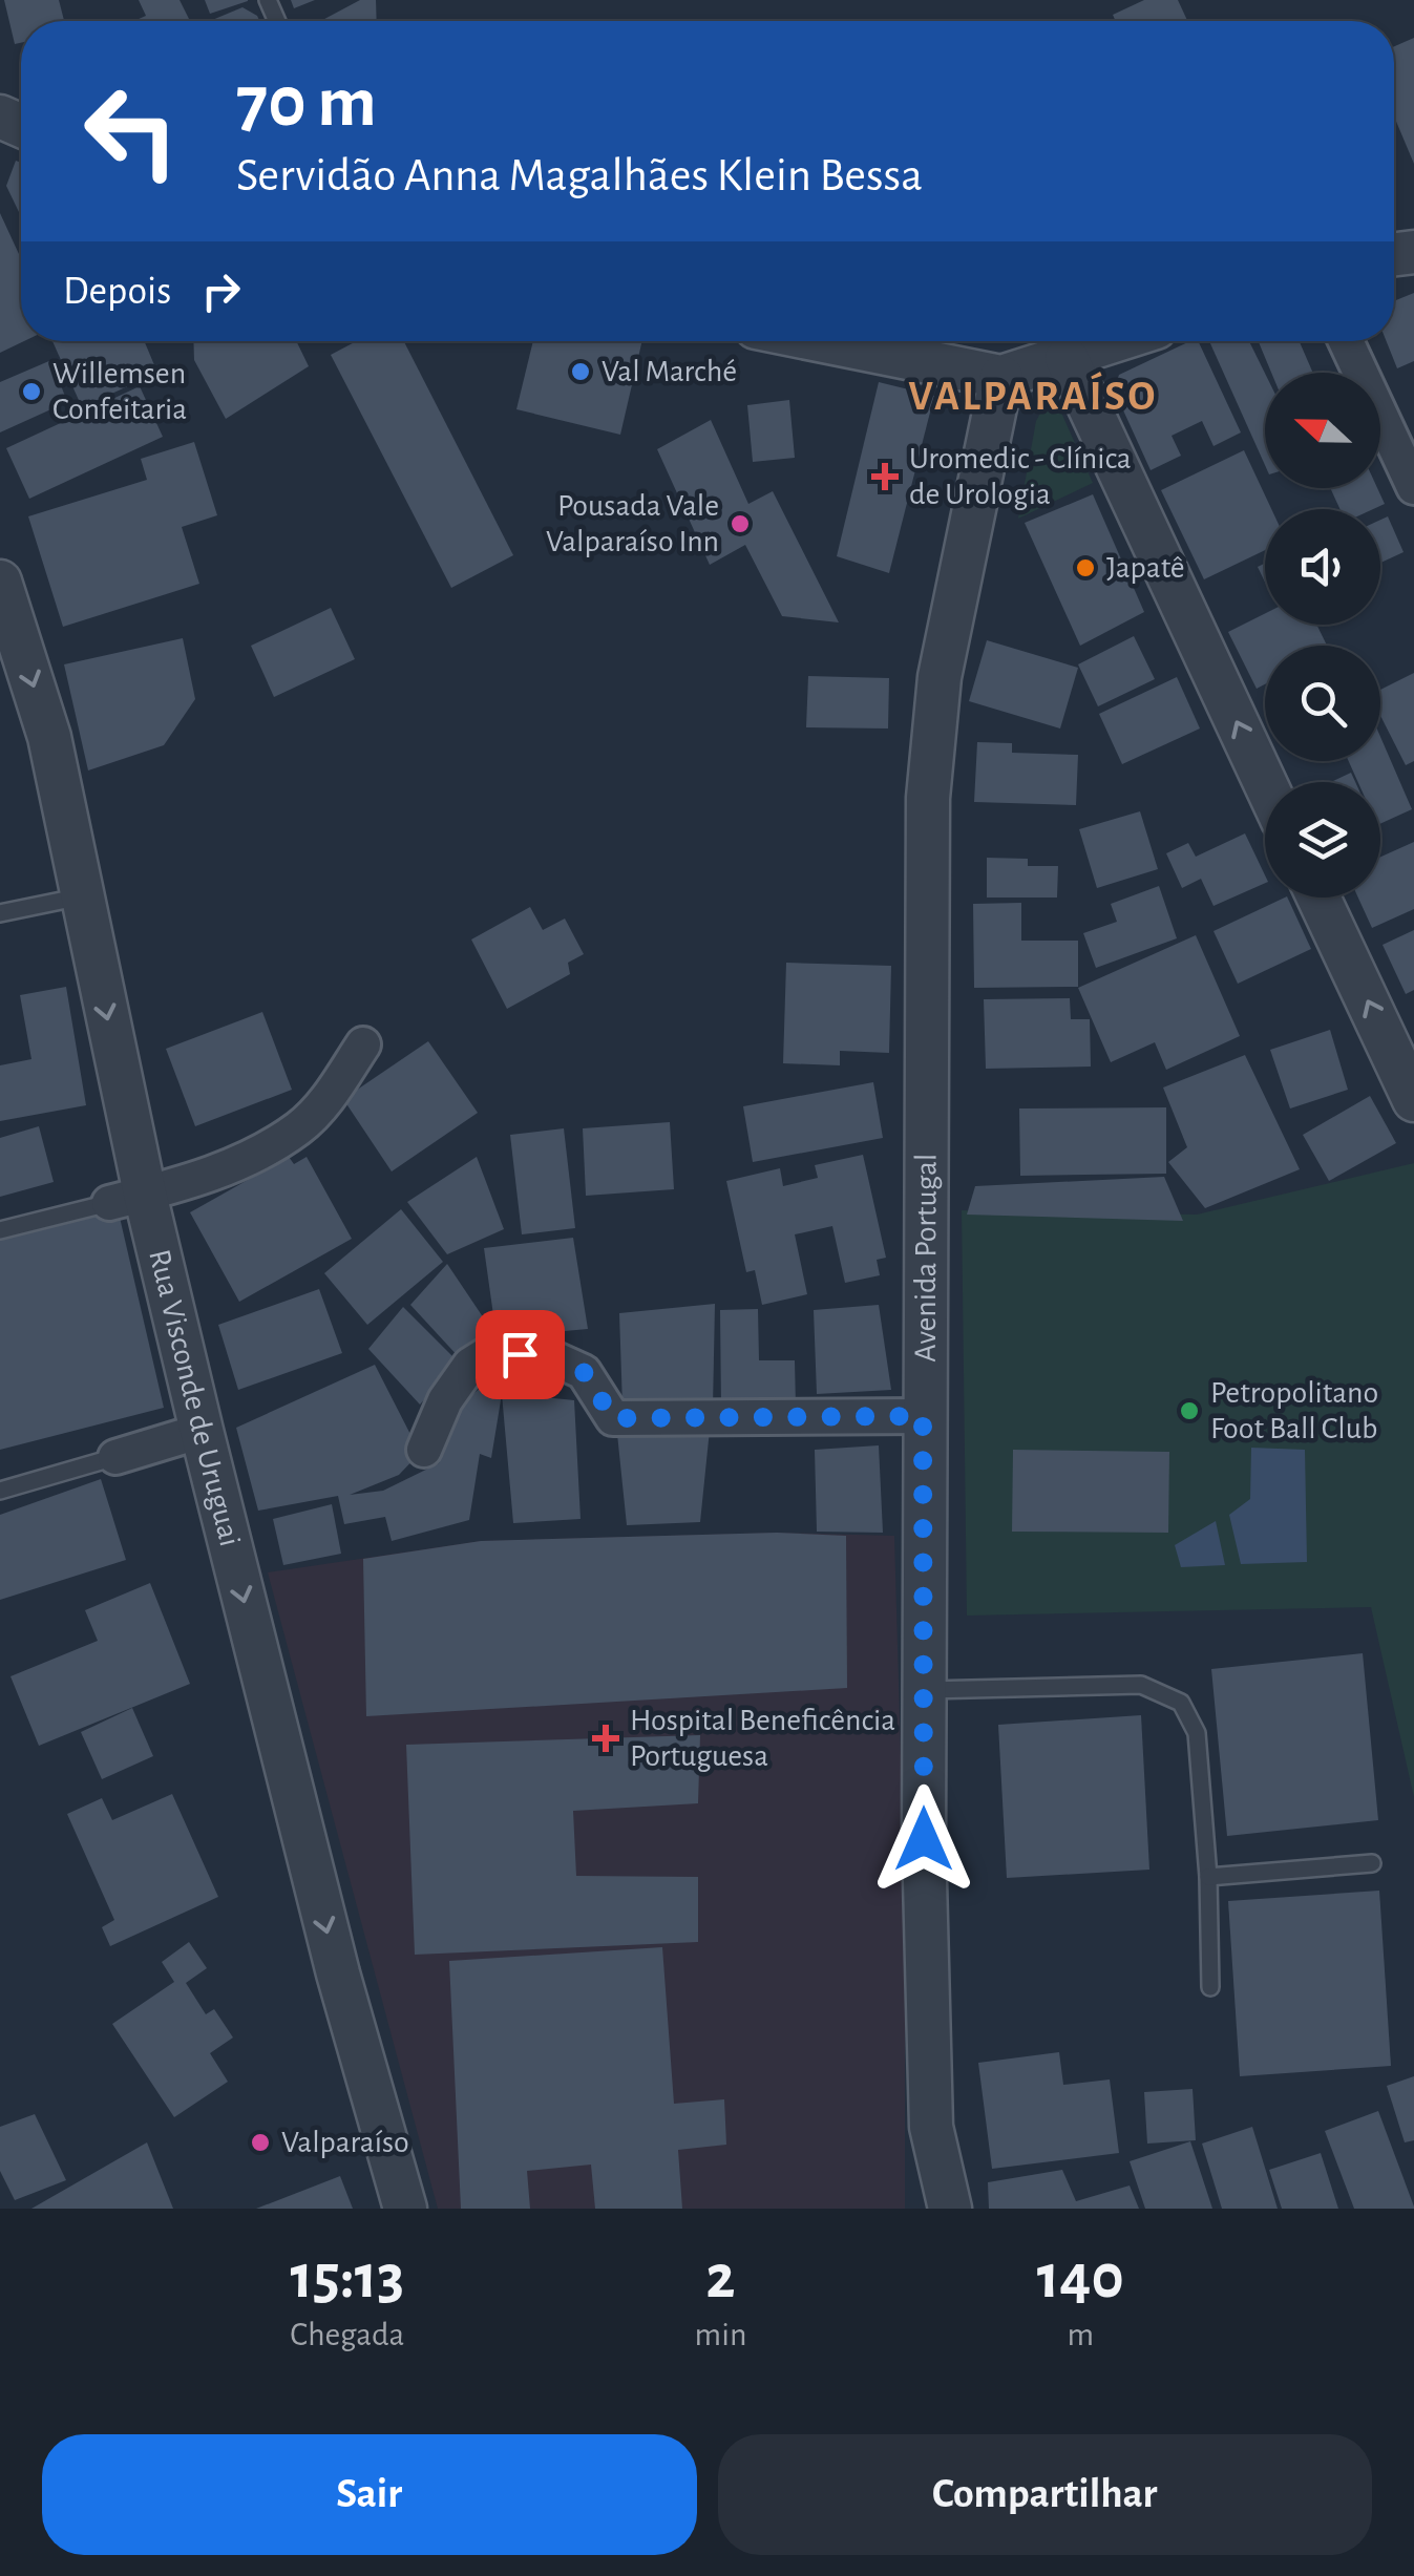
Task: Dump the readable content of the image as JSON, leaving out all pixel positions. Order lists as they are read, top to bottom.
{
  "streets": {
    "street": ["Avenida Portugal", "Rua Visconde de Uruguai"]
  },
  "one_way": ["Rua Visconde de Uruguai"],
  "districts": ["VALPARAÍSO"],
  "places": {
    "other": [
      "Val Marché",
      "Willemsen Confeitaria",
      "Pousada Vale Valparaíso Inn",
      "Japatê",
      "Petropolitano Foot Ball Club",
      "Valparaíso"
    ],
    "health": ["Uromedic - Clínica de Urologia", "Hospital Beneficência Portuguesa"]
  },
  "north": "left",
  "page": {
    "turn": ["70 m", "Servidão Anna Magalhães Klein Bessa"],
    "then": "Depois",
    "eta": [
      "15:13",
      "Chegada",
      "2",
      "min",
      "140",
      "m"
    ],
    "buttons": ["Sair", "Compartilhar"]
  }
}
